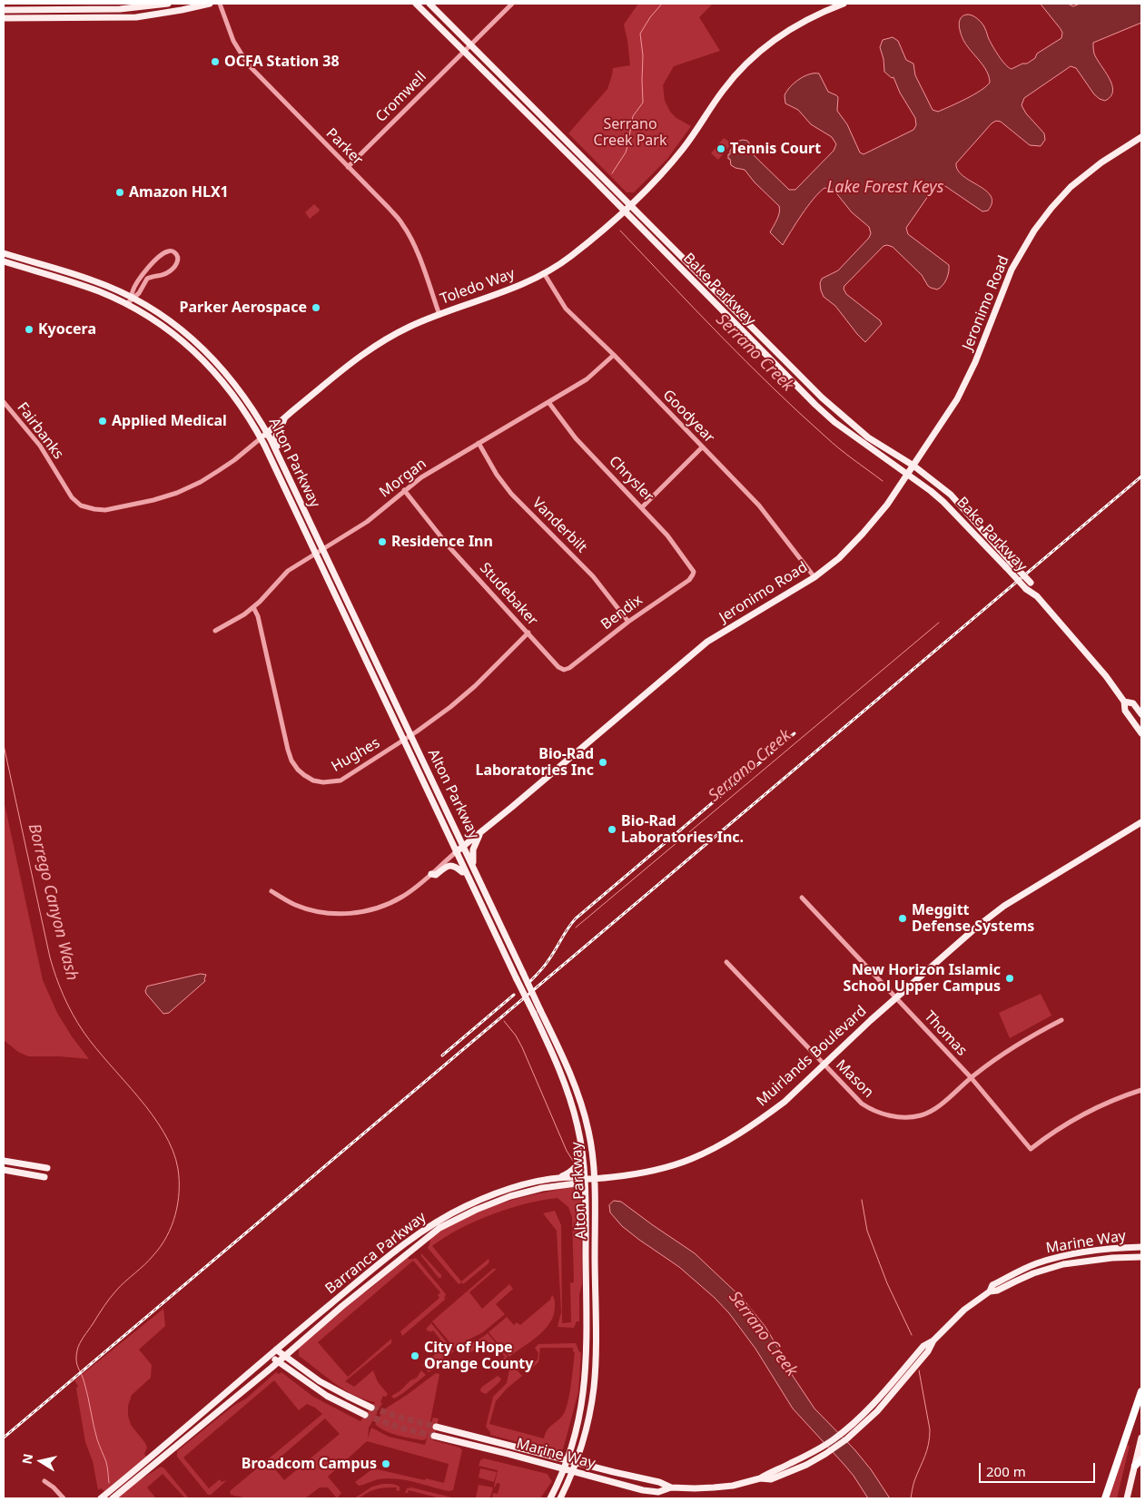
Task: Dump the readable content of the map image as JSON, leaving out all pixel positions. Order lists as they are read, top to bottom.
{
  "streets": {
    "main road": [
      "Toledo Way",
      "Bake Parkway",
      "Jeronimo Road",
      "Alton Parkway",
      "Muirlands Boulevard",
      "Marine Way",
      "Barranca Parkway"
    ],
    "street": [
      "Cromwell",
      "Parker",
      "Goodyear",
      "Fairbanks",
      "Morgan",
      "Chrysler",
      "Vanderbilt",
      "Studebaker",
      "Bendix",
      "Hughes",
      "Thomas",
      "Mason"
    ]
  },
  "crossings": [
    ["Cromwell", "Parker"],
    ["Cromwell", "Bake Parkway"],
    ["Parker", "Toledo Way"],
    ["Toledo Way", "Bake Parkway"],
    ["Toledo Way", "Goodyear"],
    ["Toledo Way", "Fairbanks"],
    ["Toledo Way", "Alton Parkway"],
    ["Bake Parkway", "Jeronimo Road"],
    ["Jeronimo Road", "Goodyear"],
    ["Jeronimo Road", "Alton Parkway"],
    ["Goodyear", "Morgan"],
    ["Alton Parkway", "Morgan"],
    ["Alton Parkway", "Hughes"],
    ["Alton Parkway", "Muirlands Boulevard"],
    ["Alton Parkway", "Marine Way"],
    ["Alton Parkway", "Barranca Parkway"],
    ["Morgan", "Chrysler"],
    ["Morgan", "Vanderbilt"],
    ["Morgan", "Studebaker"],
    ["Morgan", "Hughes"],
    ["Chrysler", "Bendix"],
    ["Vanderbilt", "Bendix"],
    ["Studebaker", "Bendix"],
    ["Studebaker", "Hughes"],
    ["Thomas", "Muirlands Boulevard"],
    ["Thomas", "Mason"],
    ["Muirlands Boulevard", "Mason"],
    ["Muirlands Boulevard", "Barranca Parkway"]
  ],
  "water": ["Lake Forest Keys", "Serrano Creek", "Borrego Canyon Wash"],
  "parks": ["Serrano Creek Park"],
  "places": [
    "OCFA Station 38",
    "Tennis Court",
    "Amazon HLX1",
    "Parker Aerospace",
    "Kyocera",
    "Applied Medical",
    "Residence Inn",
    "Bio-Rad Laboratories Inc",
    "Bio-Rad Laboratories Inc.",
    "Meggitt Defense Systems",
    "New Horizon Islamic School Upper Campus",
    "City of Hope Orange County",
    "Broadcom Campus"
  ],
  "scale_bar": "200 m",
  "north": "left"
}
